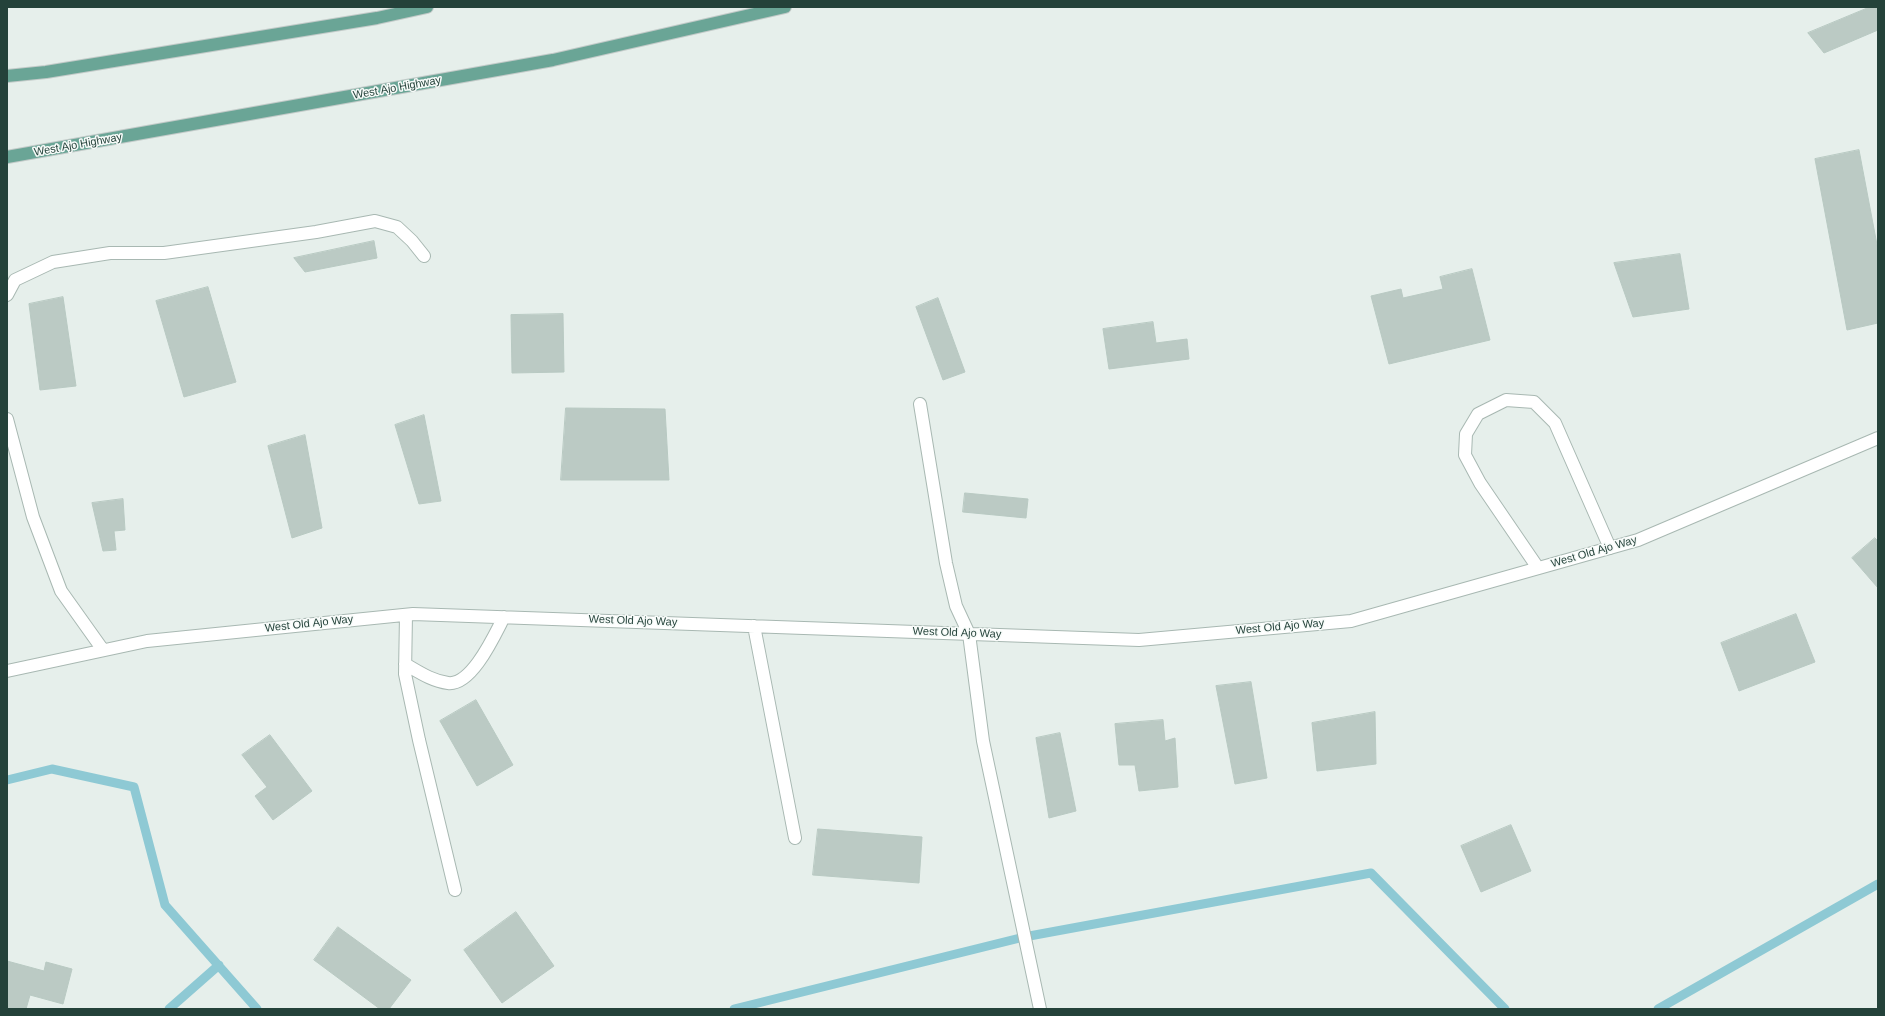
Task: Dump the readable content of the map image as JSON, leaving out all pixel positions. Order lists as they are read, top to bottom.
{
  "streets": {
    "main road": ["West Ajo Highway"],
    "street": ["West Old Ajo Way"]
  }
}
